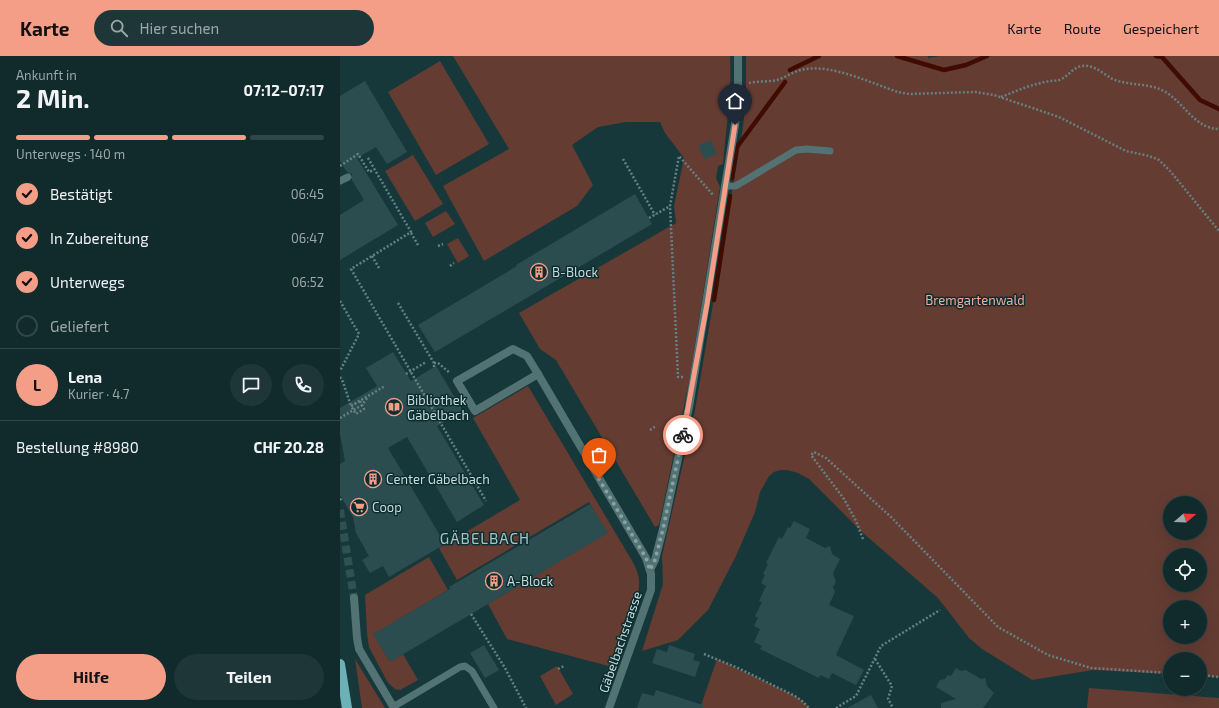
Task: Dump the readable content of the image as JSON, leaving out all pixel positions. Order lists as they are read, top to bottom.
{
  "streets": {
    "street": ["Gäbelbachstrasse"]
  },
  "districts": ["GÄBELBACH"],
  "parks": ["Bremgartenwald"],
  "places": {
    "building": ["B-Block", "Center Gäbelbach", "A-Block"],
    "library": ["Bibliothek Gäbelbach"],
    "supermarket": ["Coop"]
  },
  "north": "right",
  "page": {
    "header": "Karte",
    "search": "Hier suchen",
    "nav": ["Karte", "Route", "Gespeichert"],
    "heading": ["2 Min.", "Ankunft in", "07:12–07:17"],
    "panel": [
      "Lena",
      "Kurier · 4.7",
      "Bestellung #8980",
      "CHF 20.28"
    ],
    "bar": "Unterwegs · 140 m",
    "list": [
      ["Bestätigt", "06:45"],
      ["In Zubereitung", "06:47"],
      ["Unterwegs", "06:52"],
      "Geliefert"
    ],
    "round": "L",
    "map_buttons": ["+", "−"],
    "buttons": ["Hilfe", "Teilen"]
  }
}
